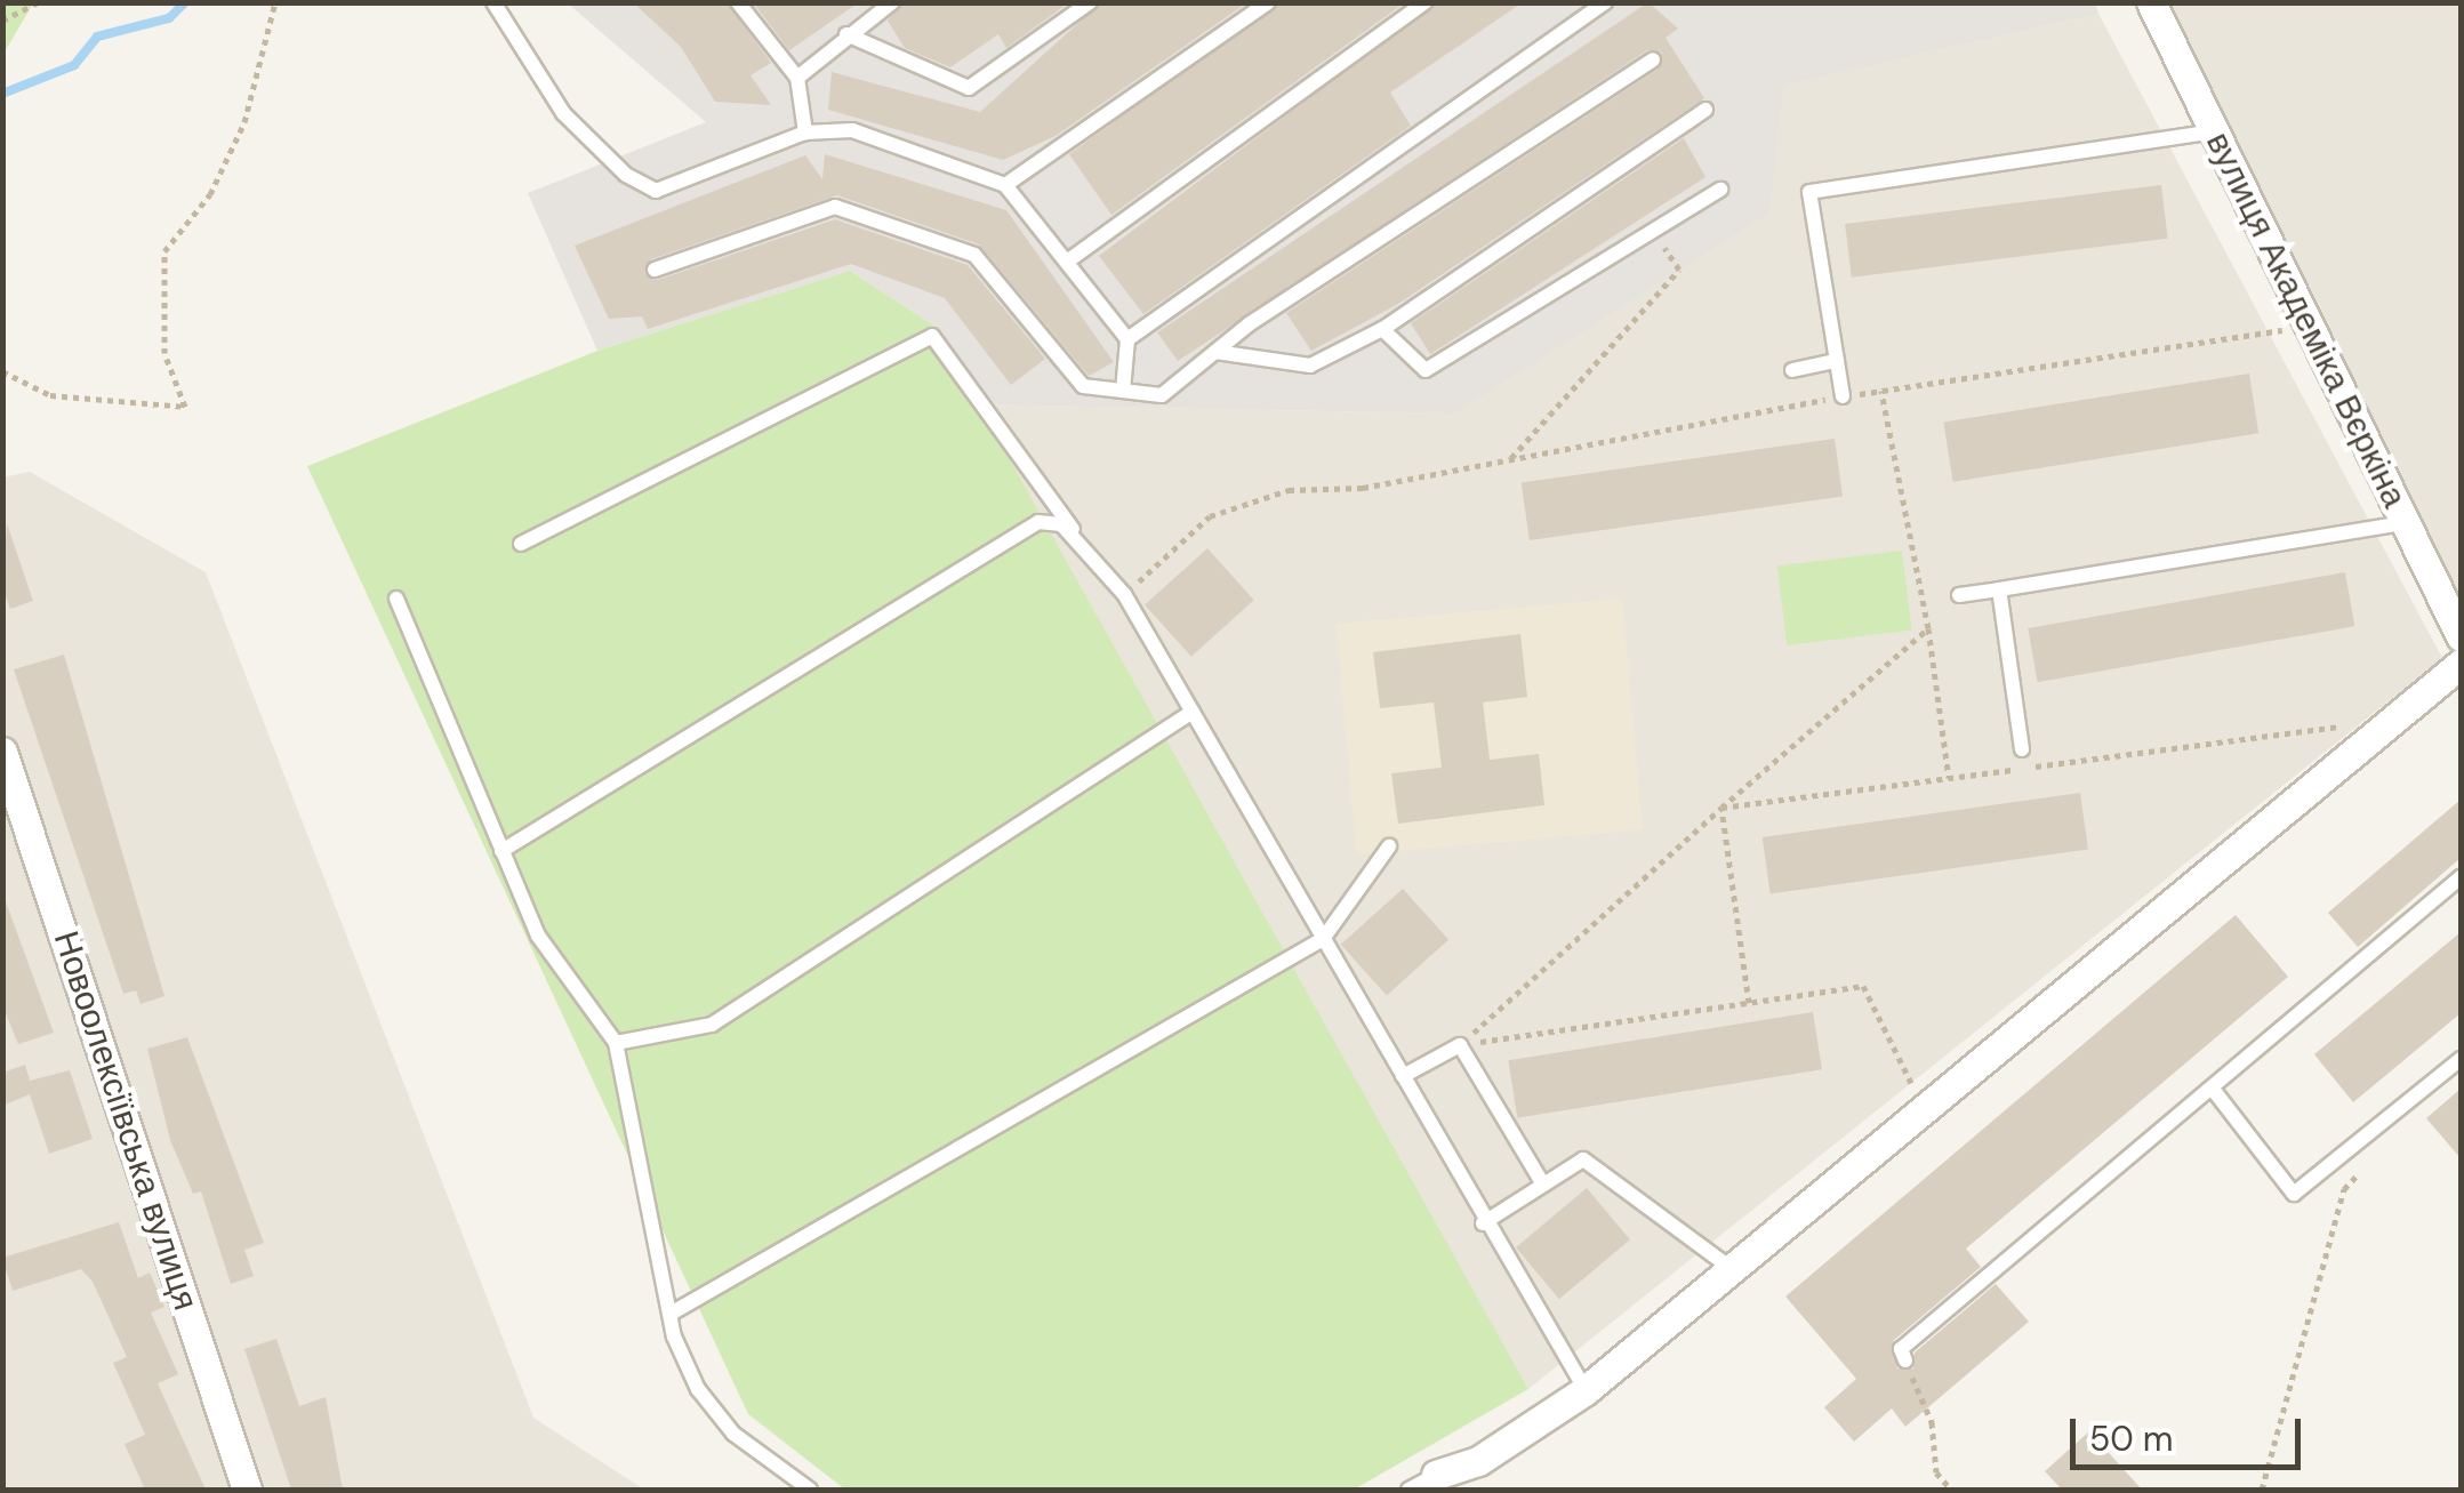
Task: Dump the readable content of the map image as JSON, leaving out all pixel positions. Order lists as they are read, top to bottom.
{
  "streets": {
    "street": ["вулиця Академіка Вєркіна", "Новоолексіївська вулиця"]
  },
  "scale_bar": "50 m"
}
